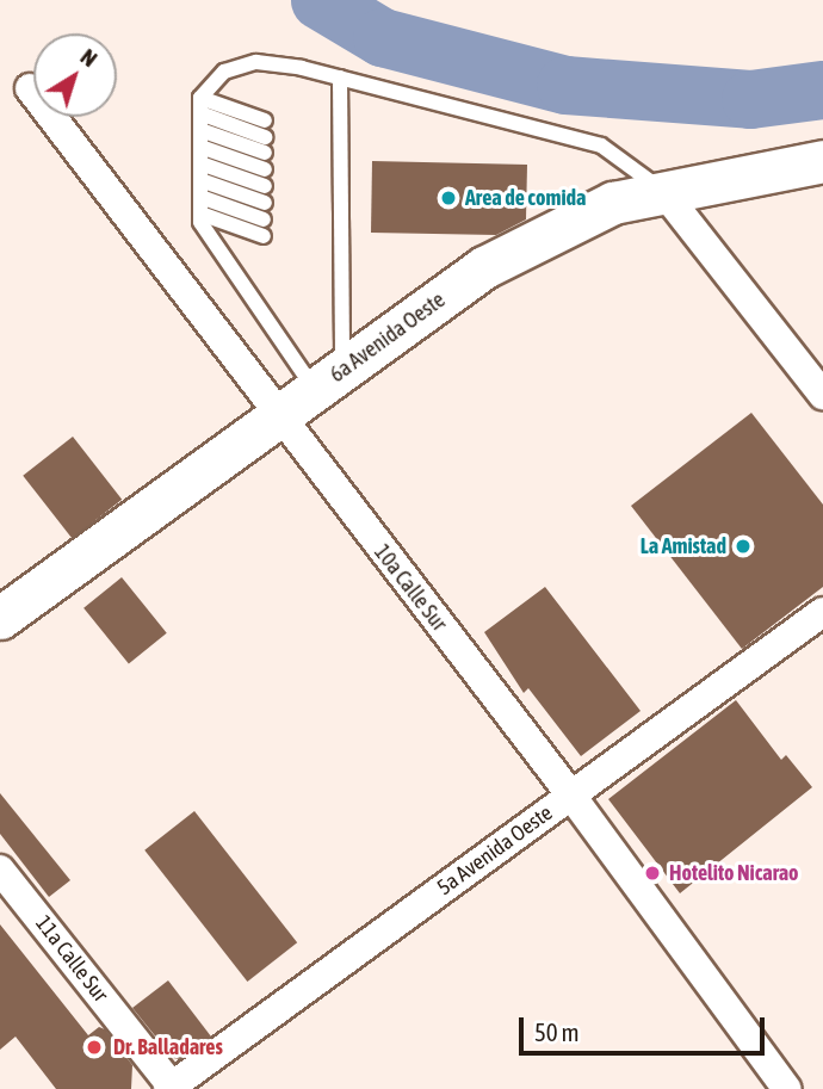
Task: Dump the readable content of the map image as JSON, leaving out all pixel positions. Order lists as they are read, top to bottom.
{
  "streets": {
    "street": [
      "6a Avenida Oeste",
      "10a Calle Sur",
      "5a Avenida Oeste",
      "11a Calle Sur"
    ]
  },
  "crossings": [
    ["6a Avenida Oeste", "10a Calle Sur"],
    ["10a Calle Sur", "5a Avenida Oeste"],
    ["5a Avenida Oeste", "11a Calle Sur"]
  ],
  "places": [
    "Area de comida",
    "La Amistad",
    "Hotelito Nicarao",
    "Dr. Balladares"
  ],
  "scale_bar": "50 m",
  "north": "top right"
}
